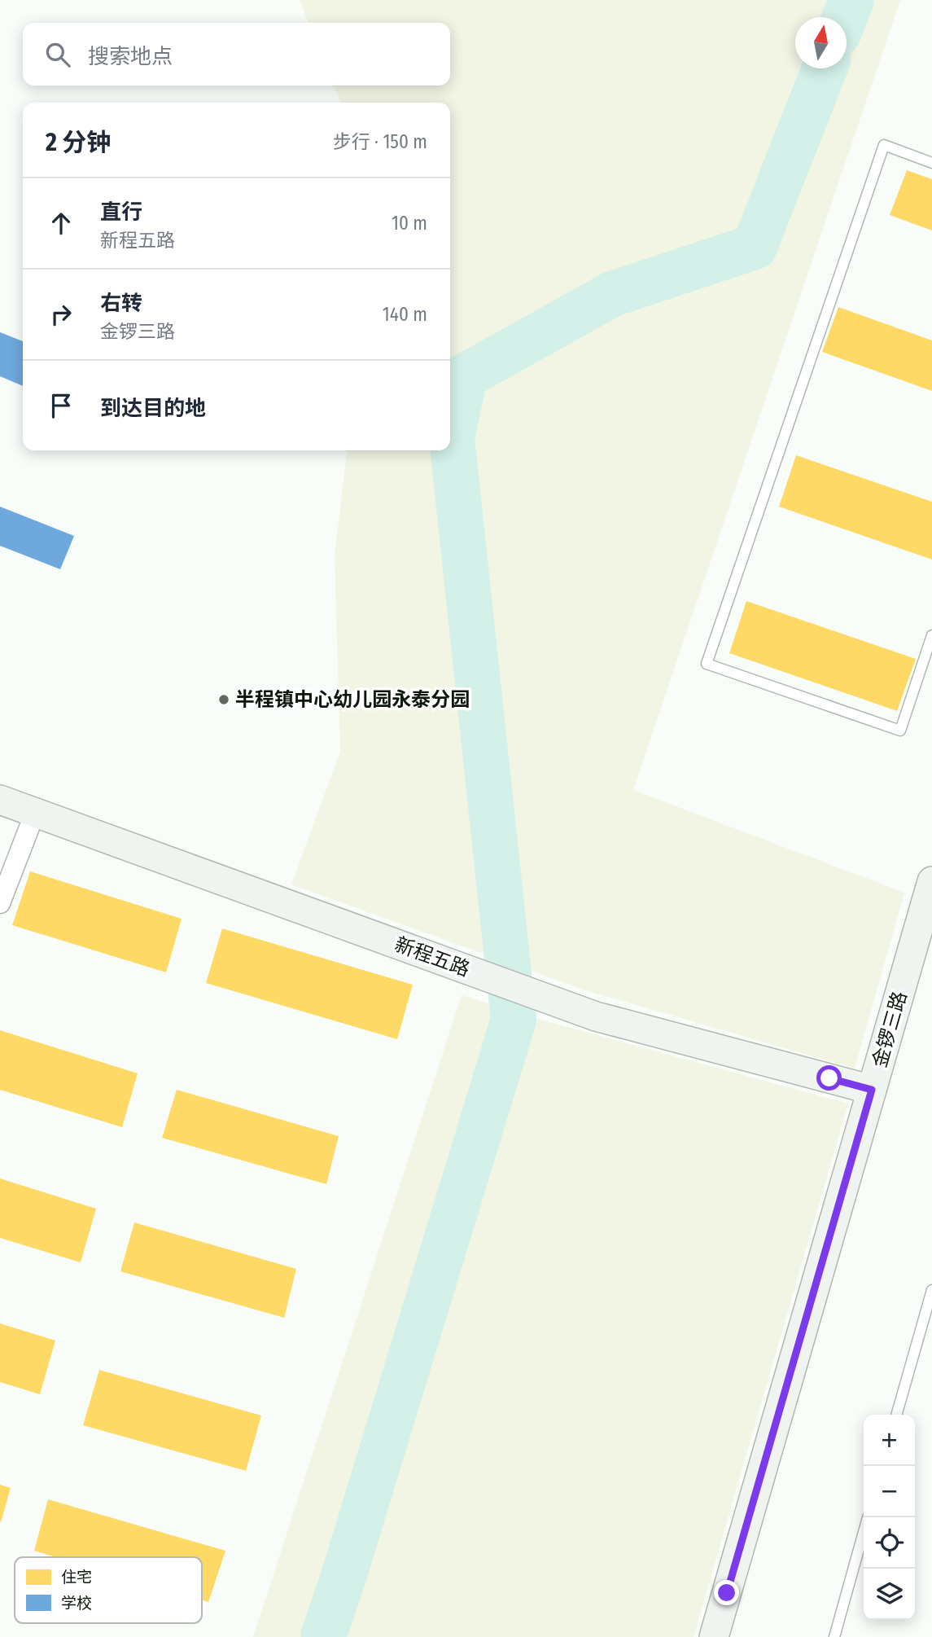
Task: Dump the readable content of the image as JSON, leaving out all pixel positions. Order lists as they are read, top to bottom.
{
  "streets": {
    "street": ["新程五路", "金锣三路"]
  },
  "crossings": [
    ["新程五路", "金锣三路"]
  ],
  "places": ["半程镇中心幼儿园永泰分园"],
  "legend": ["住宅", "学校"],
  "north": "top",
  "page": {
    "search": "搜索地点",
    "heading": ["2 分钟", "步行 · 150 m"],
    "list": [
      ["直行", "新程五路", "10 m"],
      ["右转", "金锣三路", "140 m"],
      "到达目的地"
    ],
    "map_buttons": ["+", "−"]
  }
}
